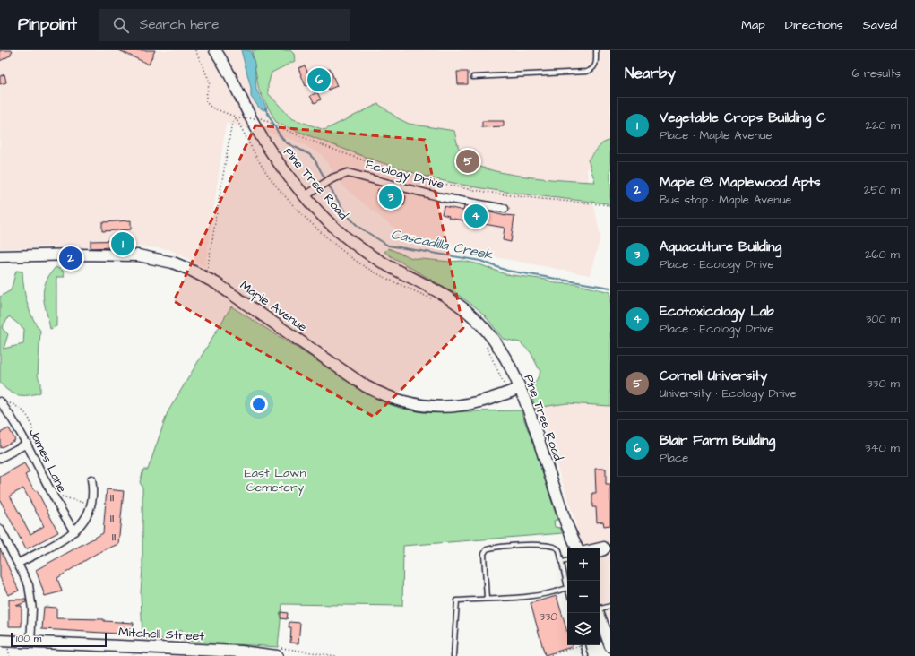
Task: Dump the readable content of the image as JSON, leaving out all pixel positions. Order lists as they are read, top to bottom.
{
  "streets": {
    "street": [
      "Ecology Drive",
      "Pine Tree Road",
      "Maple Avenue",
      "James Lane",
      "Mitchell Street"
    ]
  },
  "crossings": [
    ["Ecology Drive", "Pine Tree Road"],
    ["Pine Tree Road", "Maple Avenue"]
  ],
  "water": ["Cascadilla Creek"],
  "parks": ["East Lawn Cemetery"],
  "house_numbers": [
    "111",
    "111",
    "111",
    "330"
  ],
  "scale_bar": "100 m",
  "page": {
    "header": "Pinpoint",
    "search": "Search here",
    "nav": ["Map", "Directions", "Saved"],
    "heading": ["Nearby", "6 results"],
    "pins": [
      "6",
      "5",
      "3",
      "4",
      "1",
      "2"
    ],
    "list": [
      {
        "mark": "1",
        "name": "Vegetable Crops Building C",
        "note": "Place · Maple Avenue",
        "value": "220 m"
      },
      {
        "mark": "2",
        "name": "Maple @ Maplewood Apts",
        "note": "Bus stop · Maple Avenue",
        "value": "250 m"
      },
      {
        "mark": "3",
        "name": "Aquaculture Building",
        "note": "Place · Ecology Drive",
        "value": "260 m"
      },
      {
        "mark": "4",
        "name": "Ecotoxicology Lab",
        "note": "Place · Ecology Drive",
        "value": "300 m"
      },
      {
        "mark": "5",
        "name": "Cornell University",
        "note": "University · Ecology Drive",
        "value": "330 m"
      },
      {
        "mark": "6",
        "name": "Blair Farm Building",
        "note": "Place",
        "value": "340 m"
      }
    ],
    "map_buttons": ["+", "−"],
    "scale": "100 m"
  }
}
